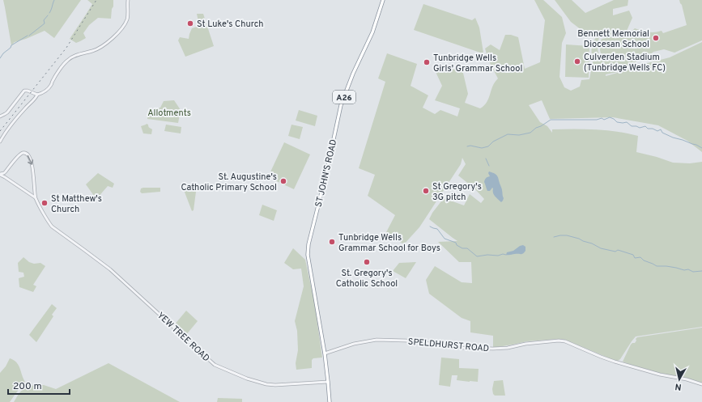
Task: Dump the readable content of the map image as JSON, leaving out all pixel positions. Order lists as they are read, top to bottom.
{
  "streets": {
    "highway": ["A26", "ST JOHN'S ROAD"],
    "street": ["YEW TREE ROAD", "SPELDHURST ROAD"]
  },
  "crossings": [
    ["A26", "ST JOHN'S ROAD"],
    ["A26", "YEW TREE ROAD"],
    ["A26", "SPELDHURST ROAD"],
    ["ST JOHN'S ROAD", "SPELDHURST ROAD"]
  ],
  "parks": ["Allotments"],
  "places": [
    "St Luke's Church",
    "Bennett Memorial Diocesan School",
    "Culverden Stadium (Tunbridge Wells FC)",
    "Tunbridge Wells Girls' Grammar School",
    "St. Augustine's Catholic Primary School",
    "St Gregory's 3G pitch",
    "St Matthew's Church",
    "Tunbridge Wells Grammar School for Boys",
    "St. Gregory's Catholic School"
  ],
  "scale_bar": "200 m",
  "north": "bottom"
}
